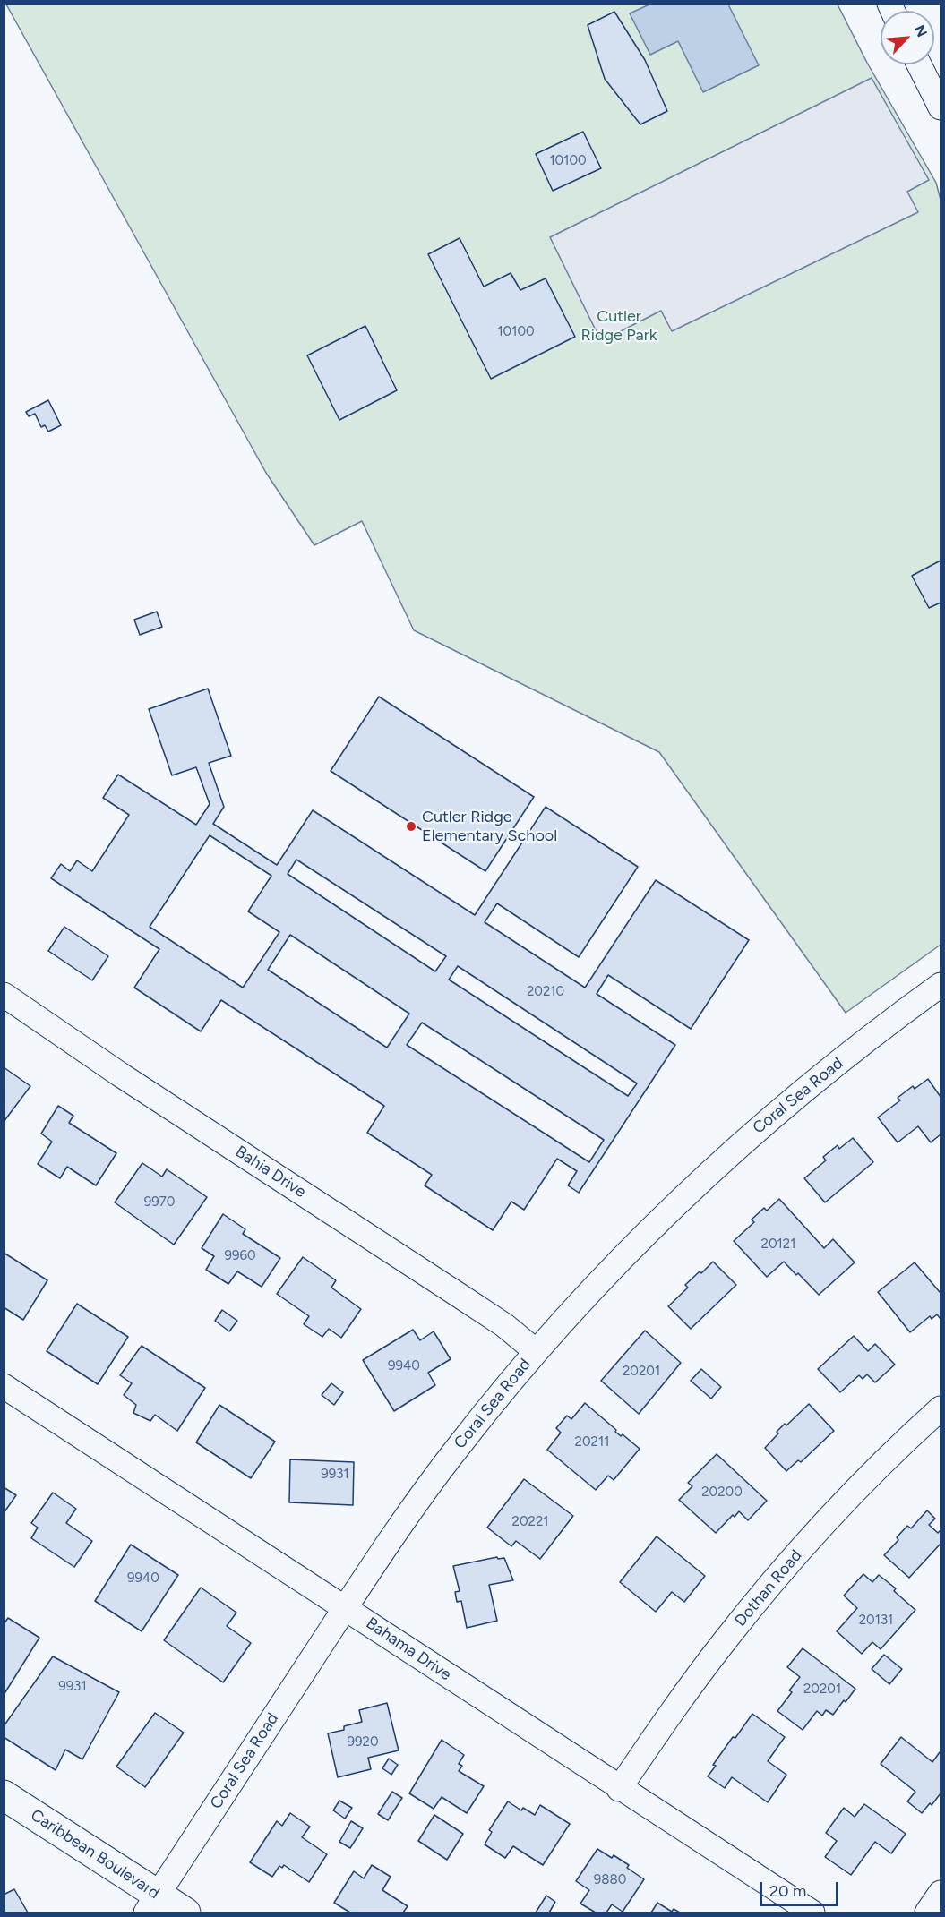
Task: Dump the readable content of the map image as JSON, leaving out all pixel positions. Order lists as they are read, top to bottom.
{
  "streets": {
    "street": [
      "Coral Sea Road",
      "Bahia Drive",
      "Dothan Road",
      "Bahama Drive",
      "Caribbean Boulevard"
    ]
  },
  "crossings": [
    ["Coral Sea Road", "Bahia Drive"],
    ["Coral Sea Road", "Bahama Drive"],
    ["Coral Sea Road", "Caribbean Boulevard"],
    ["Dothan Road", "Bahama Drive"]
  ],
  "parks": ["Cutler Ridge Park"],
  "places": ["Cutler Ridge Elementary School"],
  "house_numbers": [
    "10100",
    "10100",
    "20210",
    "9970",
    "20121",
    "9960",
    "9940",
    "20201",
    "20211",
    "9931",
    "20200",
    "20221",
    "9940",
    "20131",
    "9931",
    "20201",
    "9920",
    "9880"
  ],
  "scale_bar": "20 m",
  "north": "top right"
}
